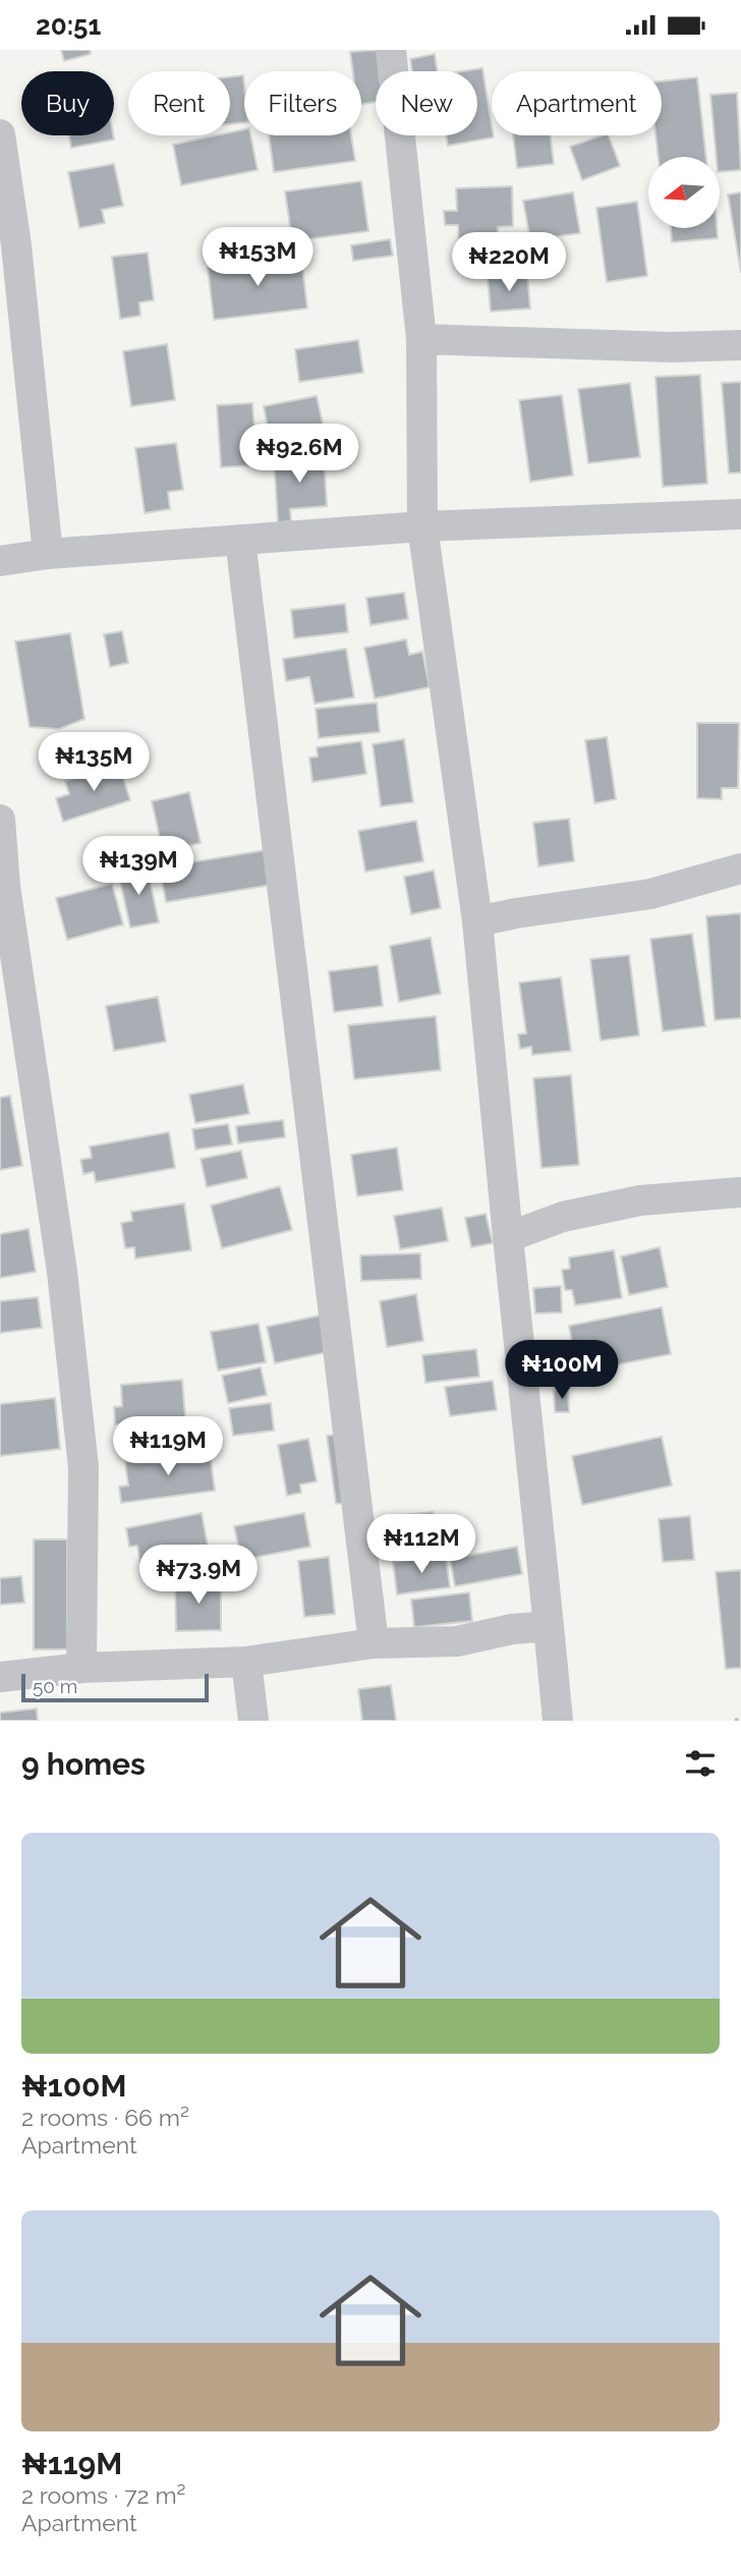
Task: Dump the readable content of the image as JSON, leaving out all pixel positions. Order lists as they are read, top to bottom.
{
  "scale_bar": "50 m",
  "north": "left",
  "page": {
    "status": "20:51",
    "chip": [
      "Buy",
      "Rent",
      "Filters",
      "New",
      "Apartment"
    ],
    "price": [
      "₦153M",
      "₦220M",
      "₦92.6M",
      "₦135M",
      "₦139M",
      "₦100M",
      "₦119M",
      "₦112M",
      "₦73.9M"
    ],
    "scale": "50 m",
    "heading": "9 homes",
    "list": [
      {
        "name": "₦100M",
        "note": "2 rooms · 66 m² · Apartment"
      },
      {
        "name": "₦119M",
        "note": "2 rooms · 72 m² · Apartment"
      }
    ]
  }
}
